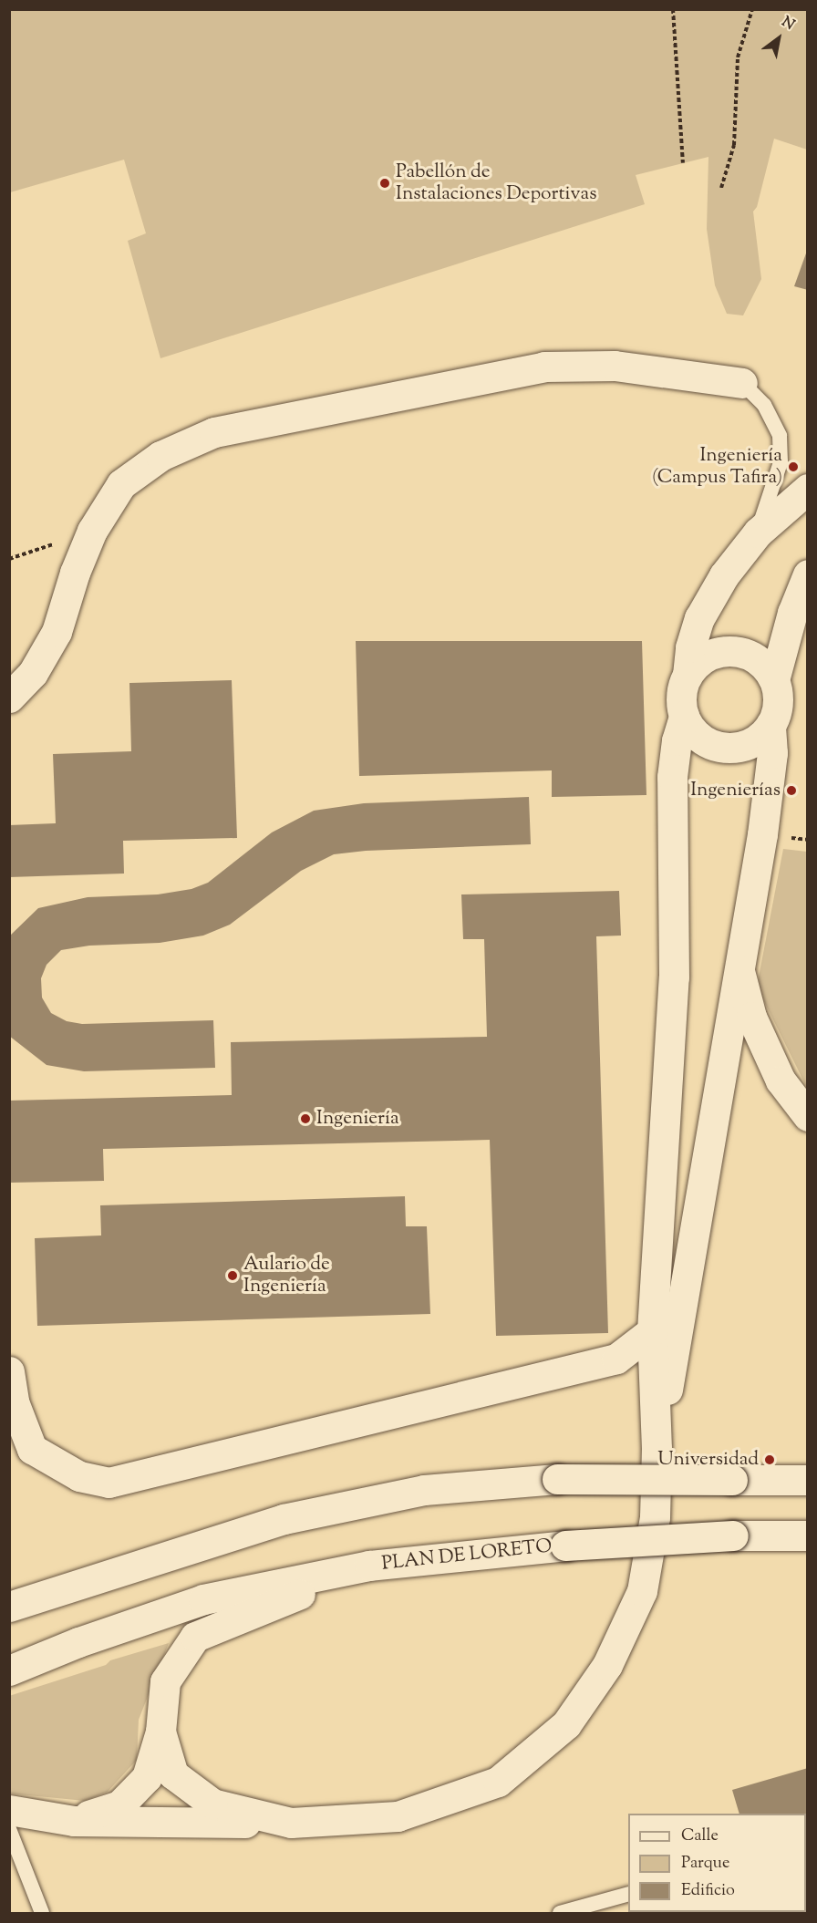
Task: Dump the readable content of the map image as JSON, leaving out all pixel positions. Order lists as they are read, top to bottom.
{
  "streets": {
    "street": ["PLAN DE LORETO"]
  },
  "places": [
    "Pabellón de Instalaciones Deportivas",
    "Ingeniería (Campus Tafira)",
    "Ingenierías",
    "Ingeniería",
    "Aulario de Ingeniería",
    "Universidad"
  ],
  "legend": ["Calle", "Parque", "Edificio"],
  "north": "top right"
}
